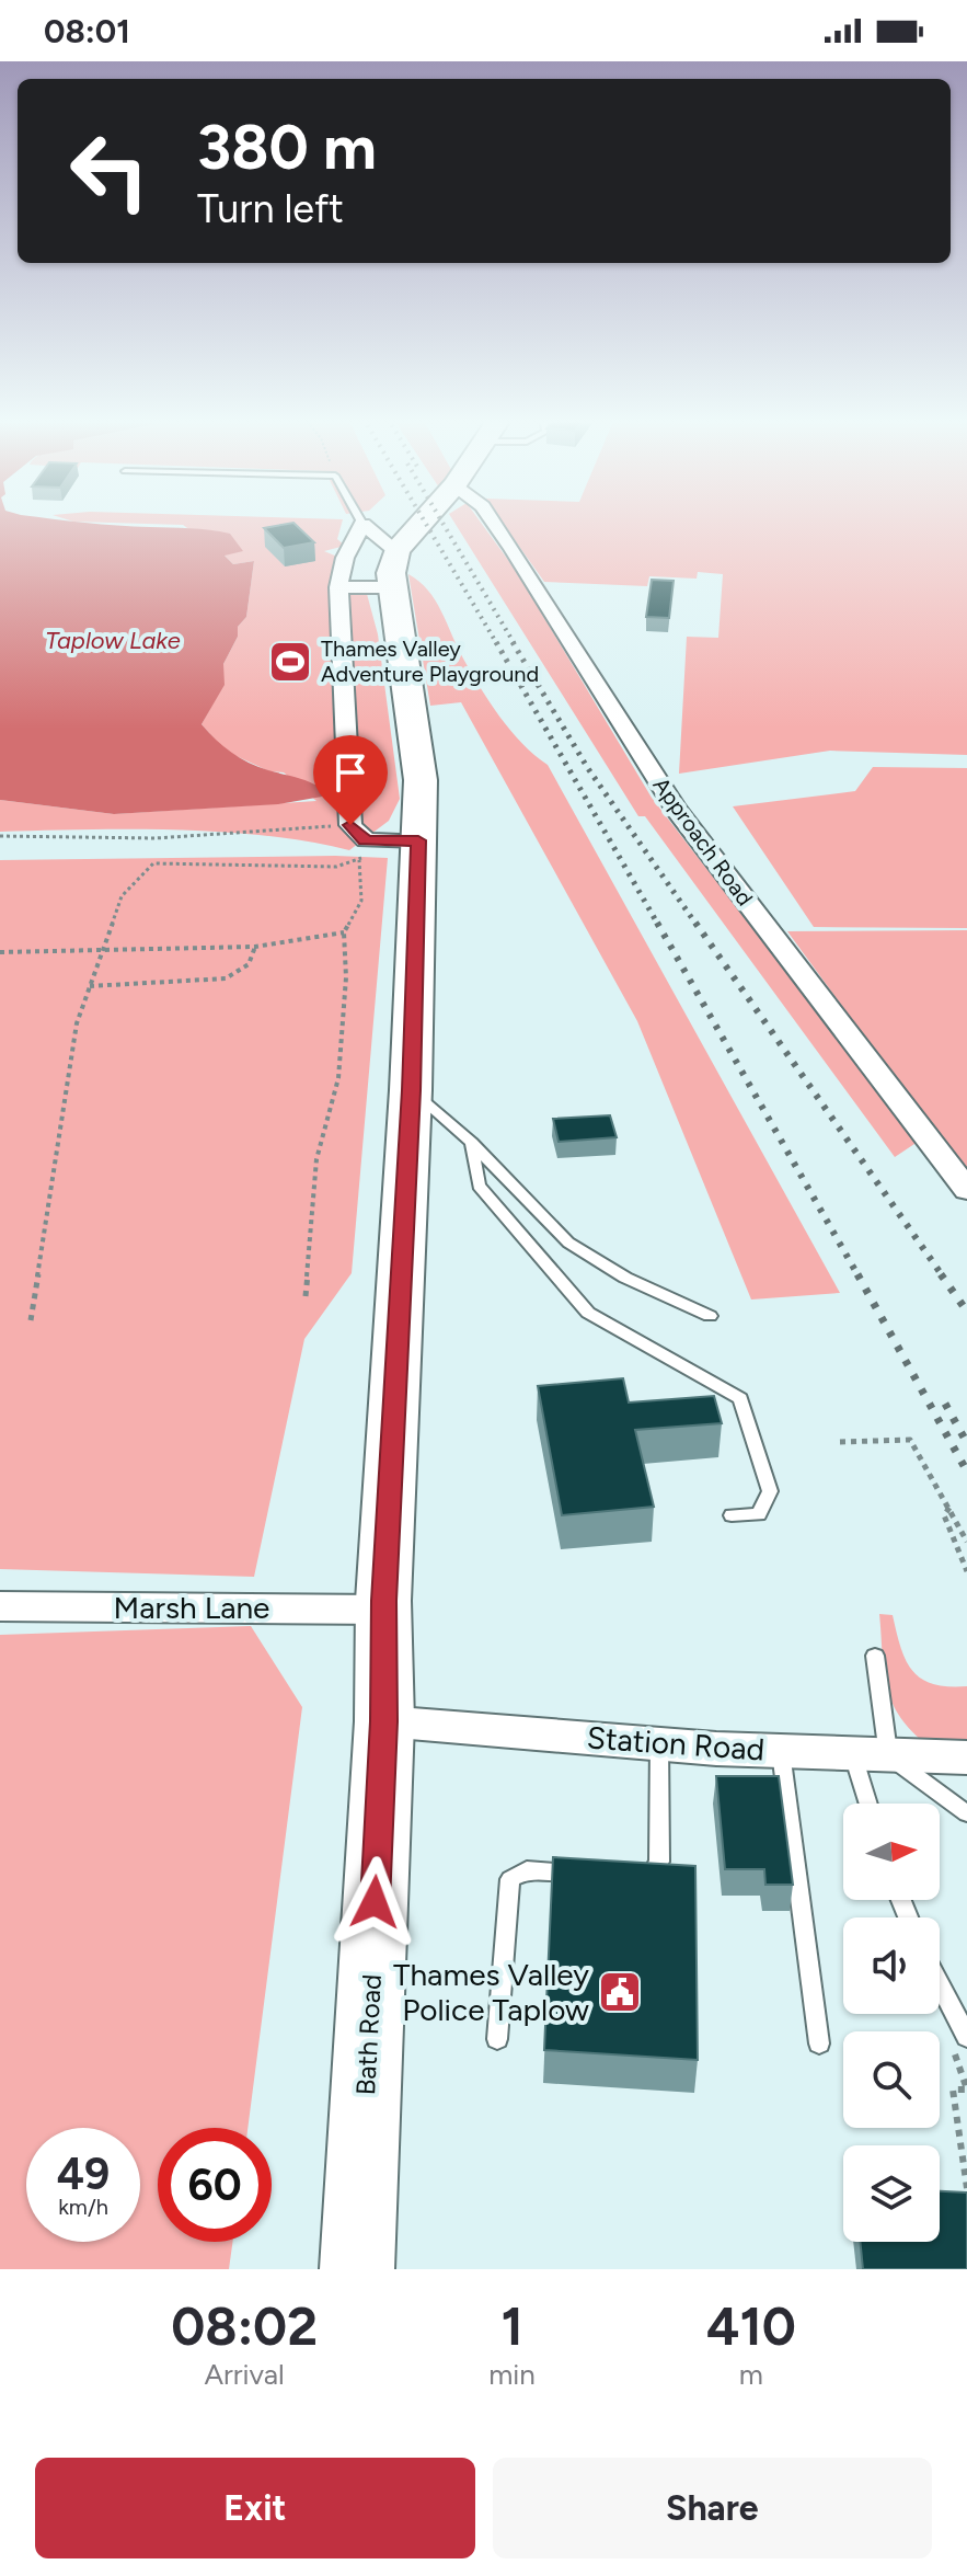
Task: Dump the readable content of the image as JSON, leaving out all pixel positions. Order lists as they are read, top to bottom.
{
  "streets": {
    "main road": ["Bath Road"],
    "street": ["Approach Road", "Marsh Lane", "Station Road"]
  },
  "crossings": [
    ["Marsh Lane", "Bath Road"],
    ["Station Road", "Bath Road"]
  ],
  "water": ["Taplow Lake"],
  "places": {
    "sports": ["Thames Valley Adventure Playground"],
    "public building": ["Thames Valley Police Taplow"]
  },
  "north": "right",
  "page": {
    "status": "08:01",
    "turn": ["380 m", "Turn left"],
    "speed": "49 km/h",
    "limit": "60",
    "eta": [
      "08:02",
      "Arrival",
      "1",
      "min",
      "410",
      "m"
    ],
    "buttons": ["Exit", "Share"]
  }
}
